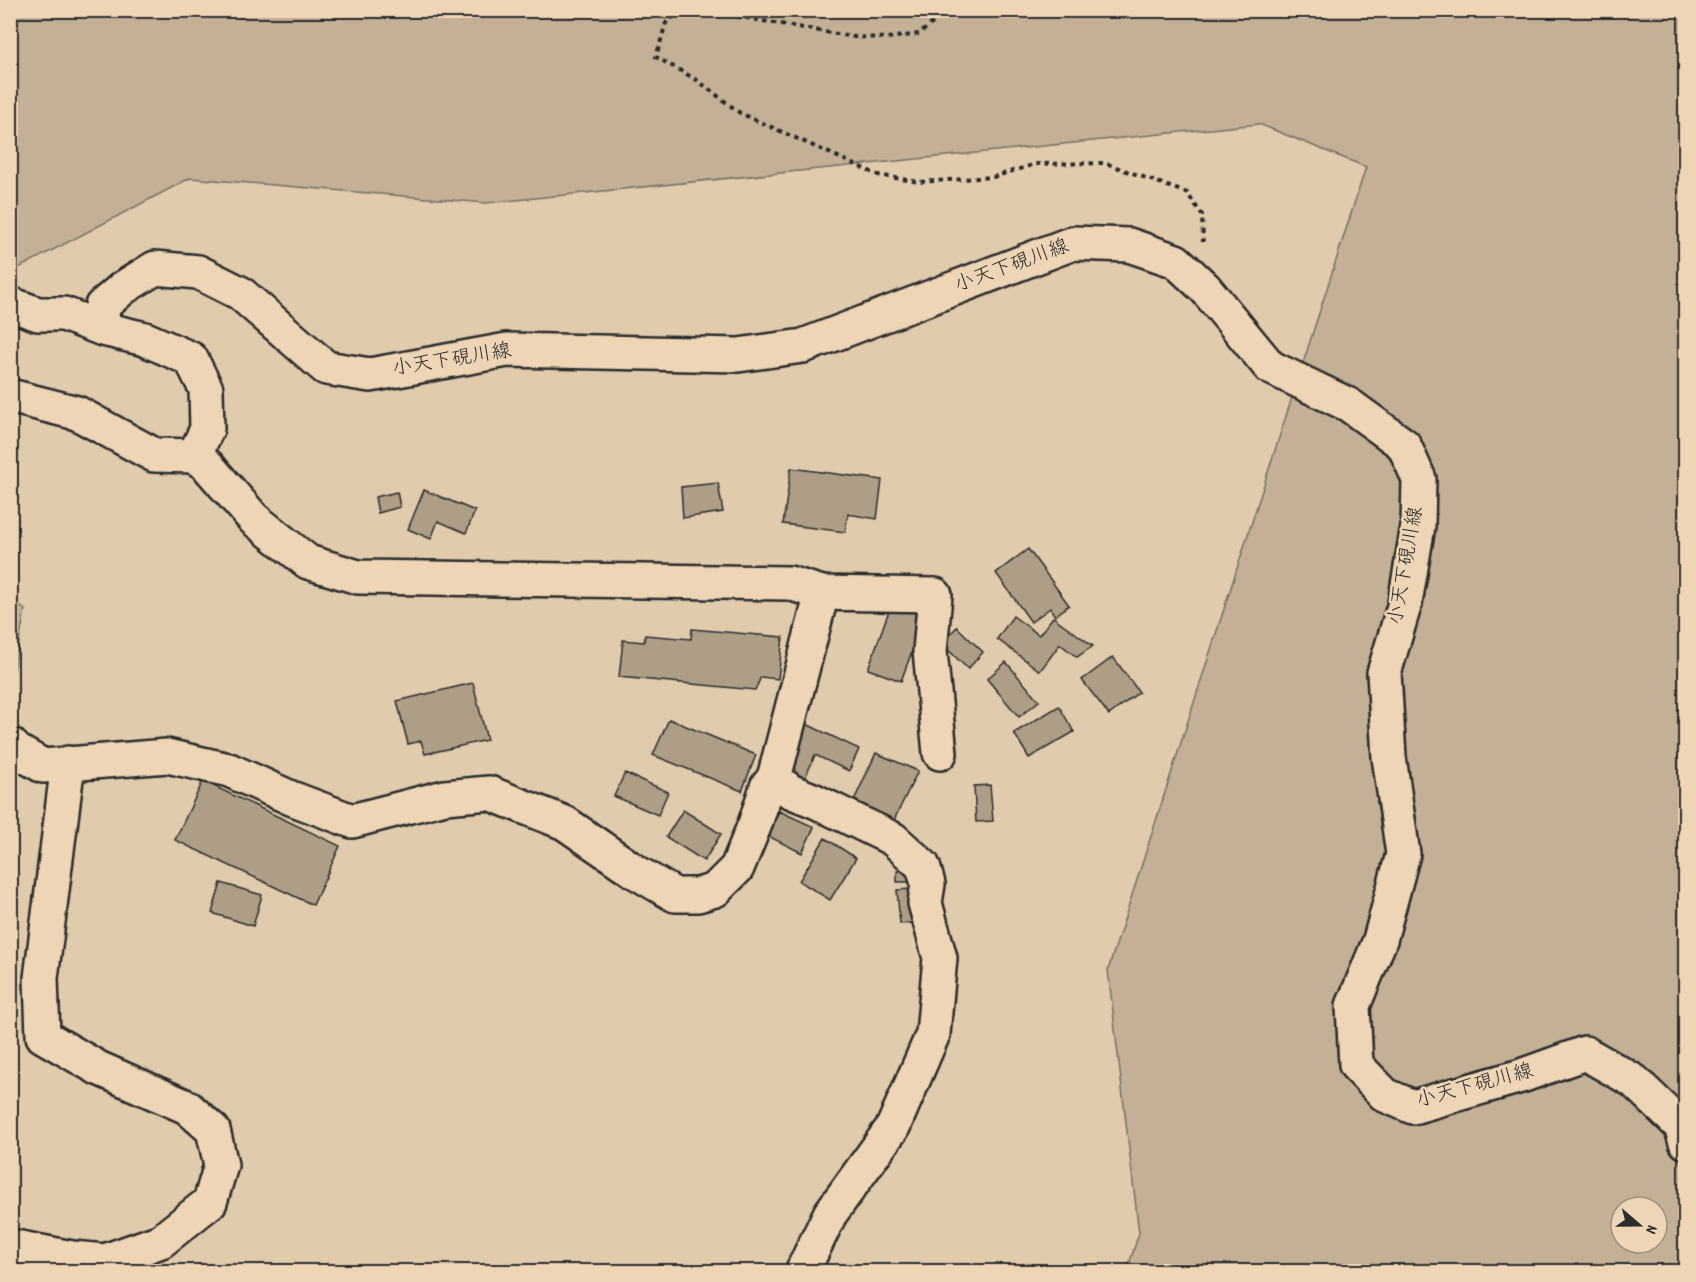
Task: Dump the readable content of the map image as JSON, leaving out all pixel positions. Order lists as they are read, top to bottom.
{
  "streets": {
    "street": ["小天下硯川線"]
  },
  "north": "right"
}
